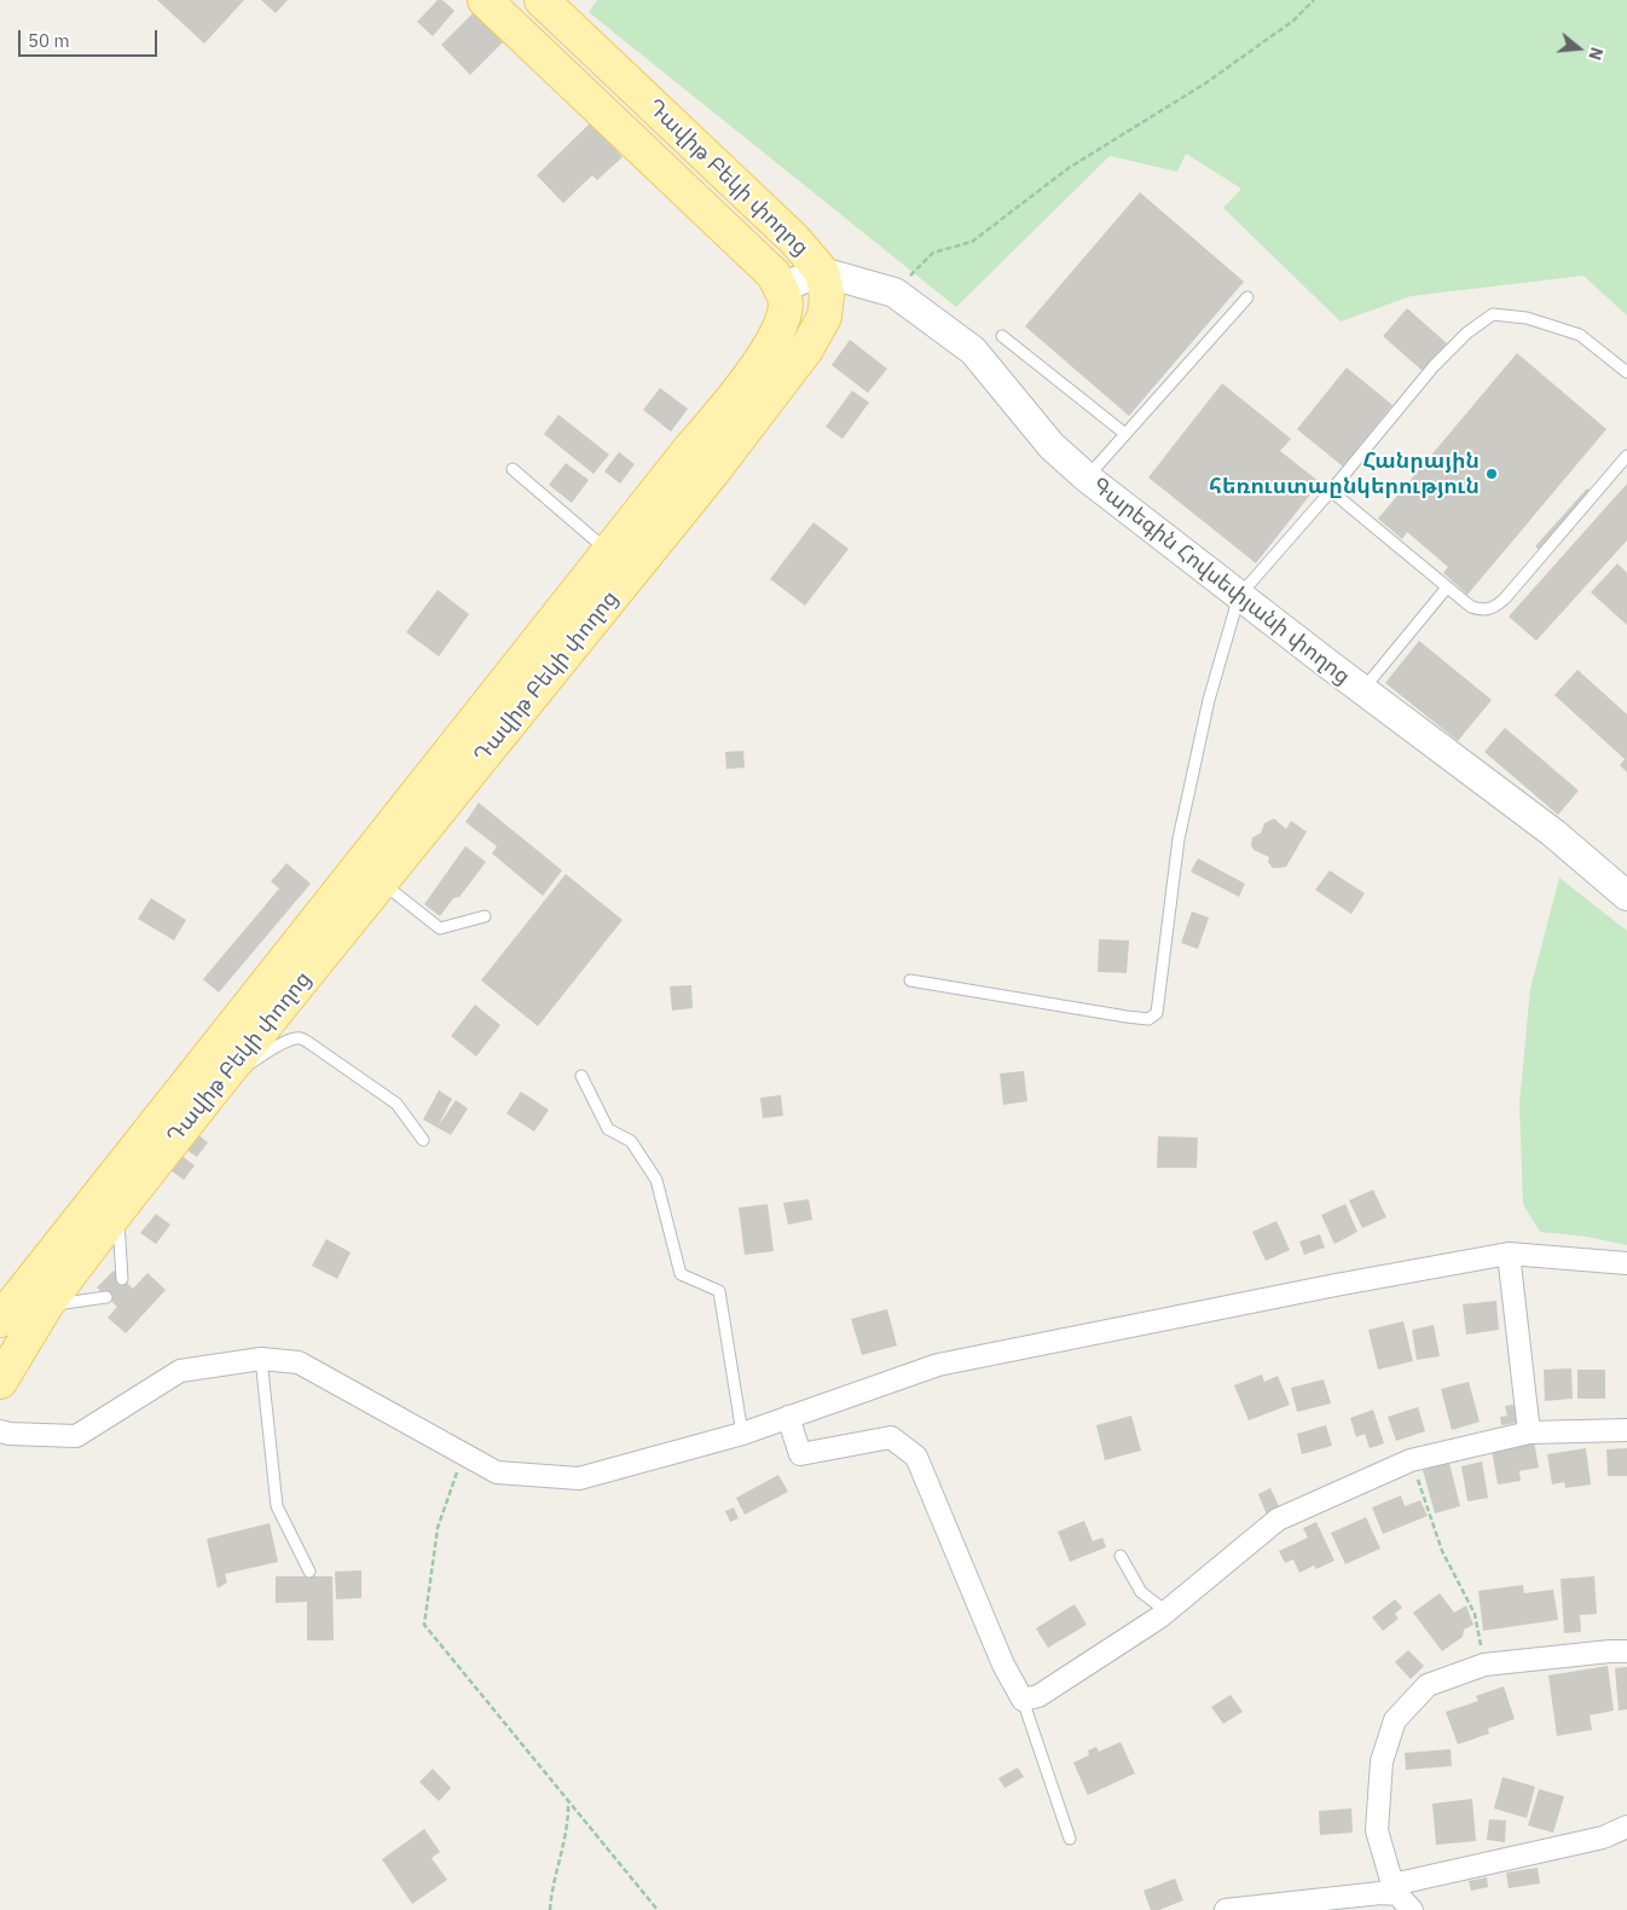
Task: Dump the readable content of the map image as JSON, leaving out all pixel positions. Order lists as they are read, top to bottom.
{
  "streets": {
    "main road": ["Դավիթ Բեկի փողոց", "Գարեգին Հովսեփյանի փողոց"]
  },
  "crossings": [
    ["Դավիթ Բեկի փողոց", "Գարեգին Հովսեփյանի փողոց"]
  ],
  "places": ["Հանրային հեռուստաընկերություն"],
  "scale_bar": "50 m",
  "north": "right"
}
